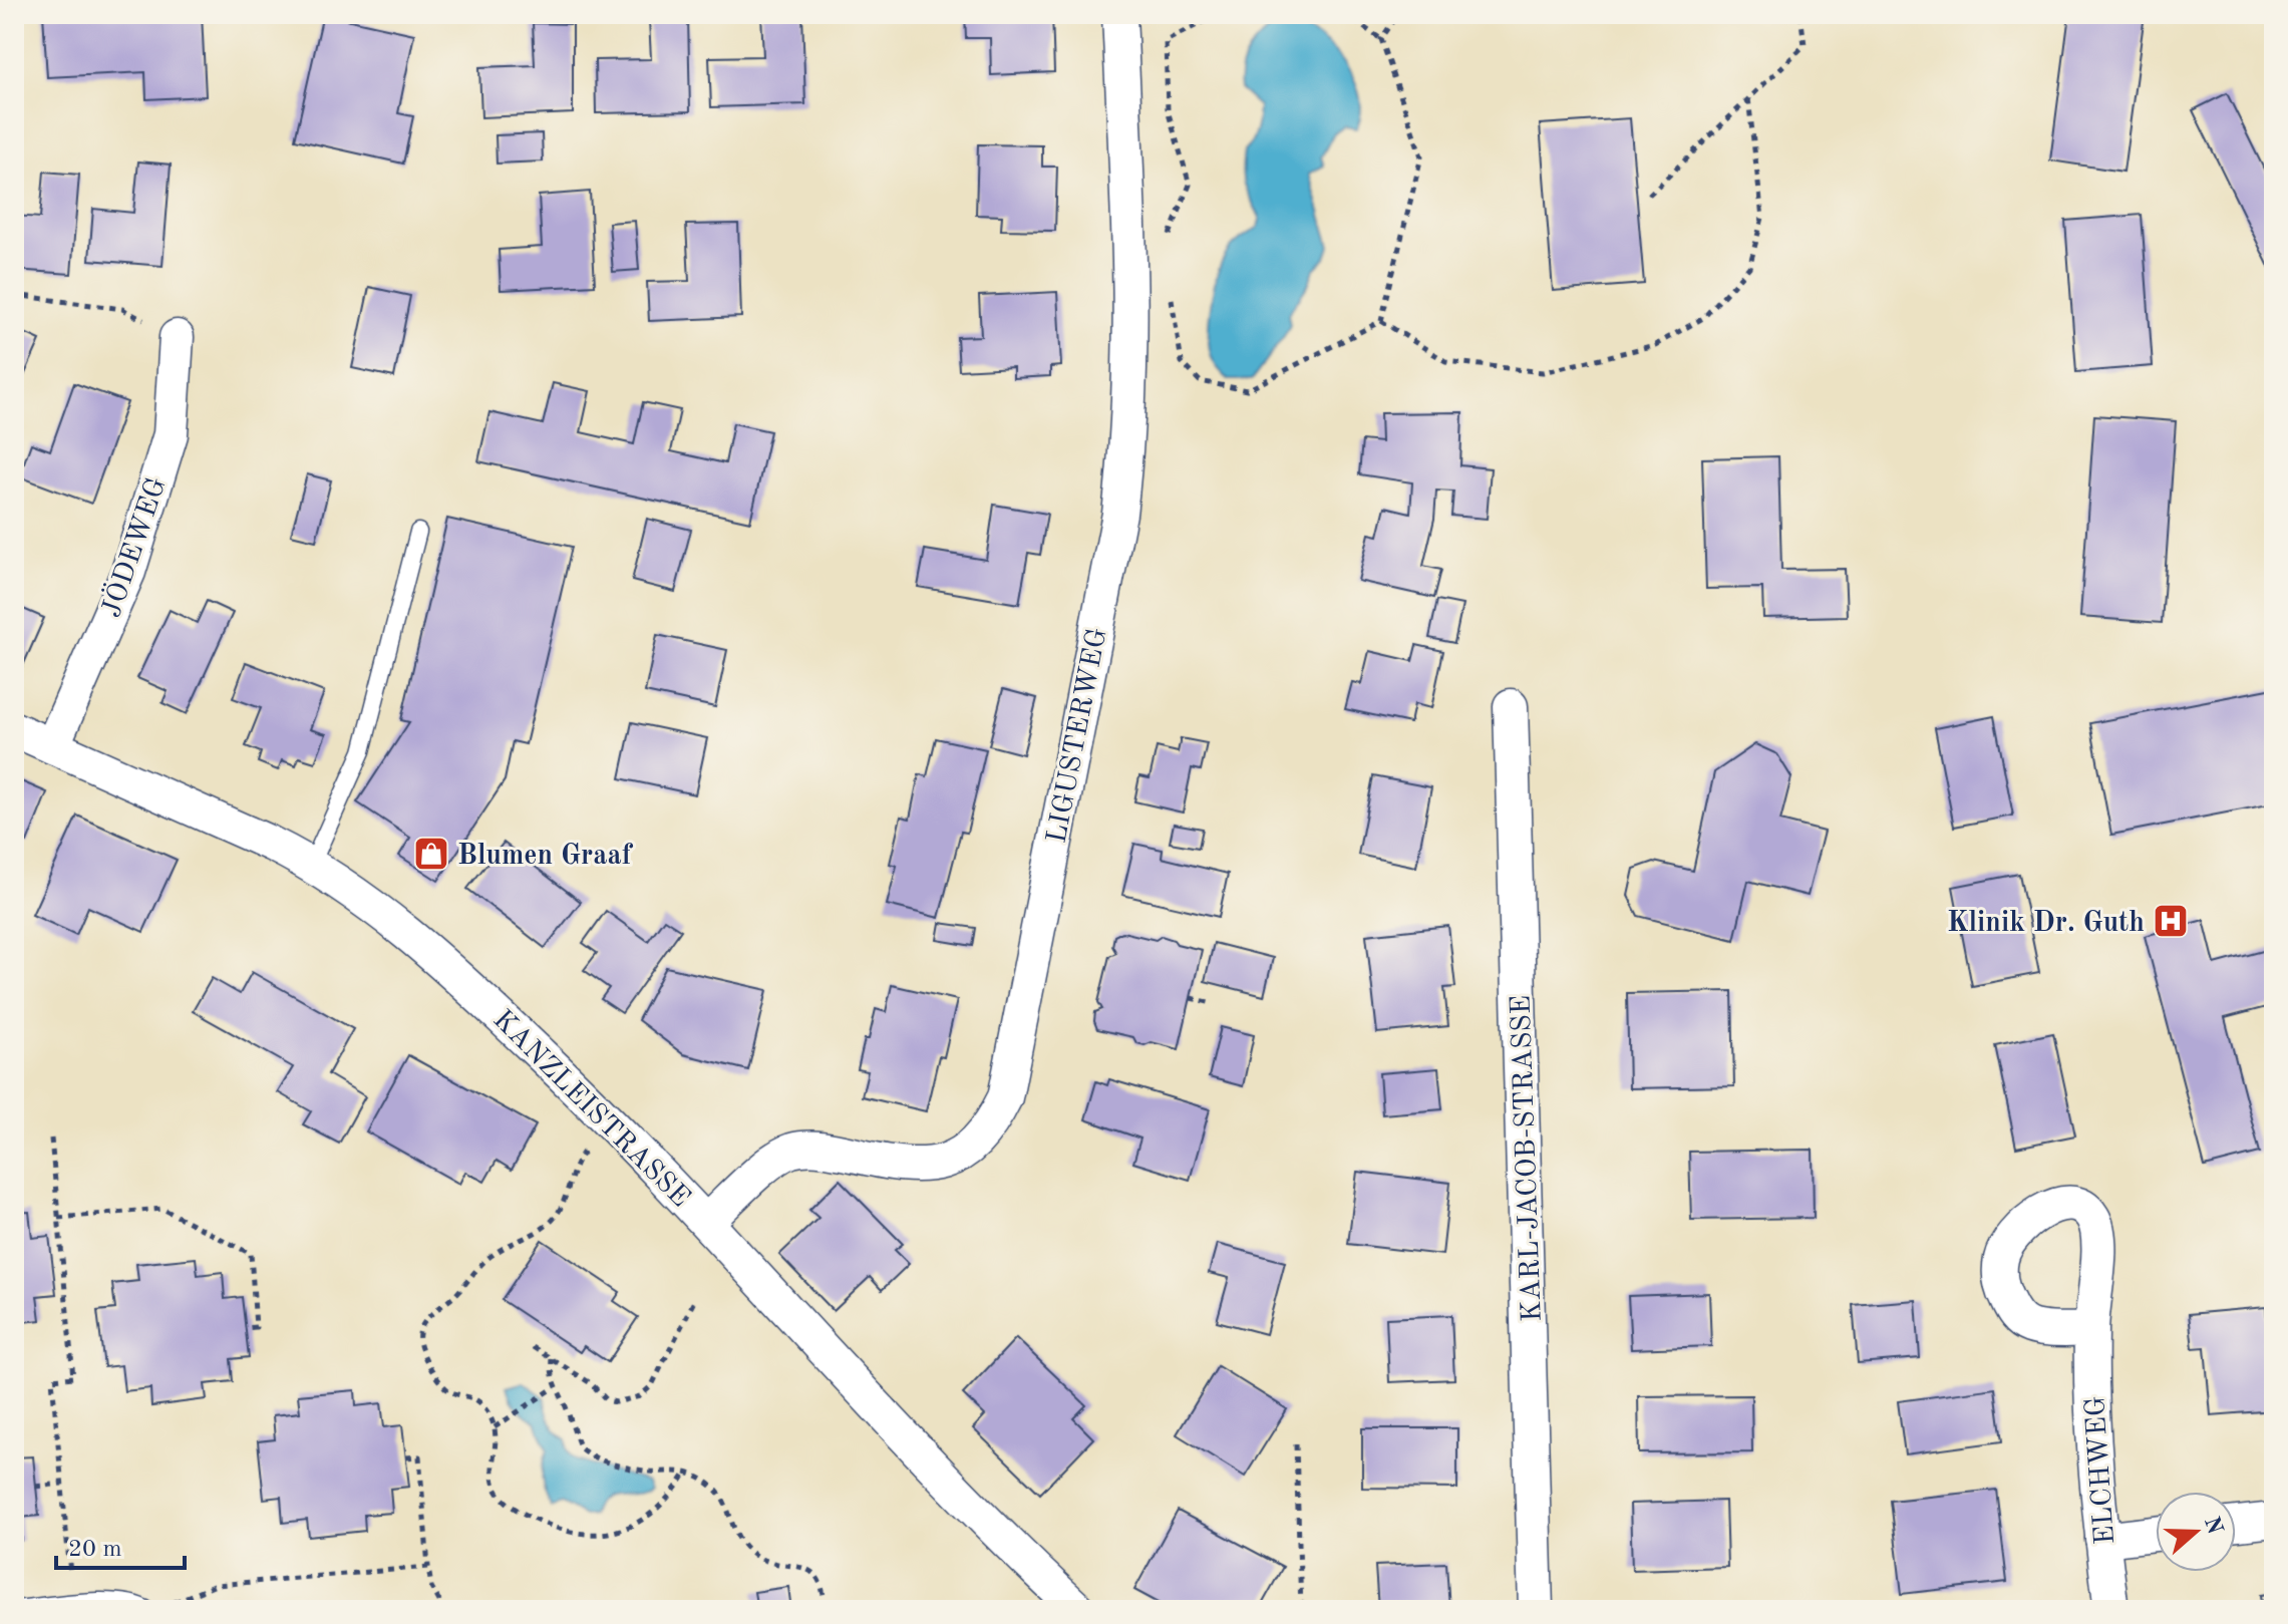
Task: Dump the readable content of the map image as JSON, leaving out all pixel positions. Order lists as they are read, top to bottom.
{
  "streets": {
    "street": [
      "JÖDEWEG",
      "LIGUSTERWEG",
      "KANZLEISTRASSE",
      "KARL-JACOB-STRASSE",
      "ELCHWEG"
    ]
  },
  "crossings": [
    ["JÖDEWEG", "KANZLEISTRASSE"],
    ["LIGUSTERWEG", "KANZLEISTRASSE"]
  ],
  "places": {
    "shop": ["Blumen Graaf"],
    "hospital": ["Klinik Dr. Guth"]
  },
  "scale_bar": "20 m",
  "north": "right"
}
